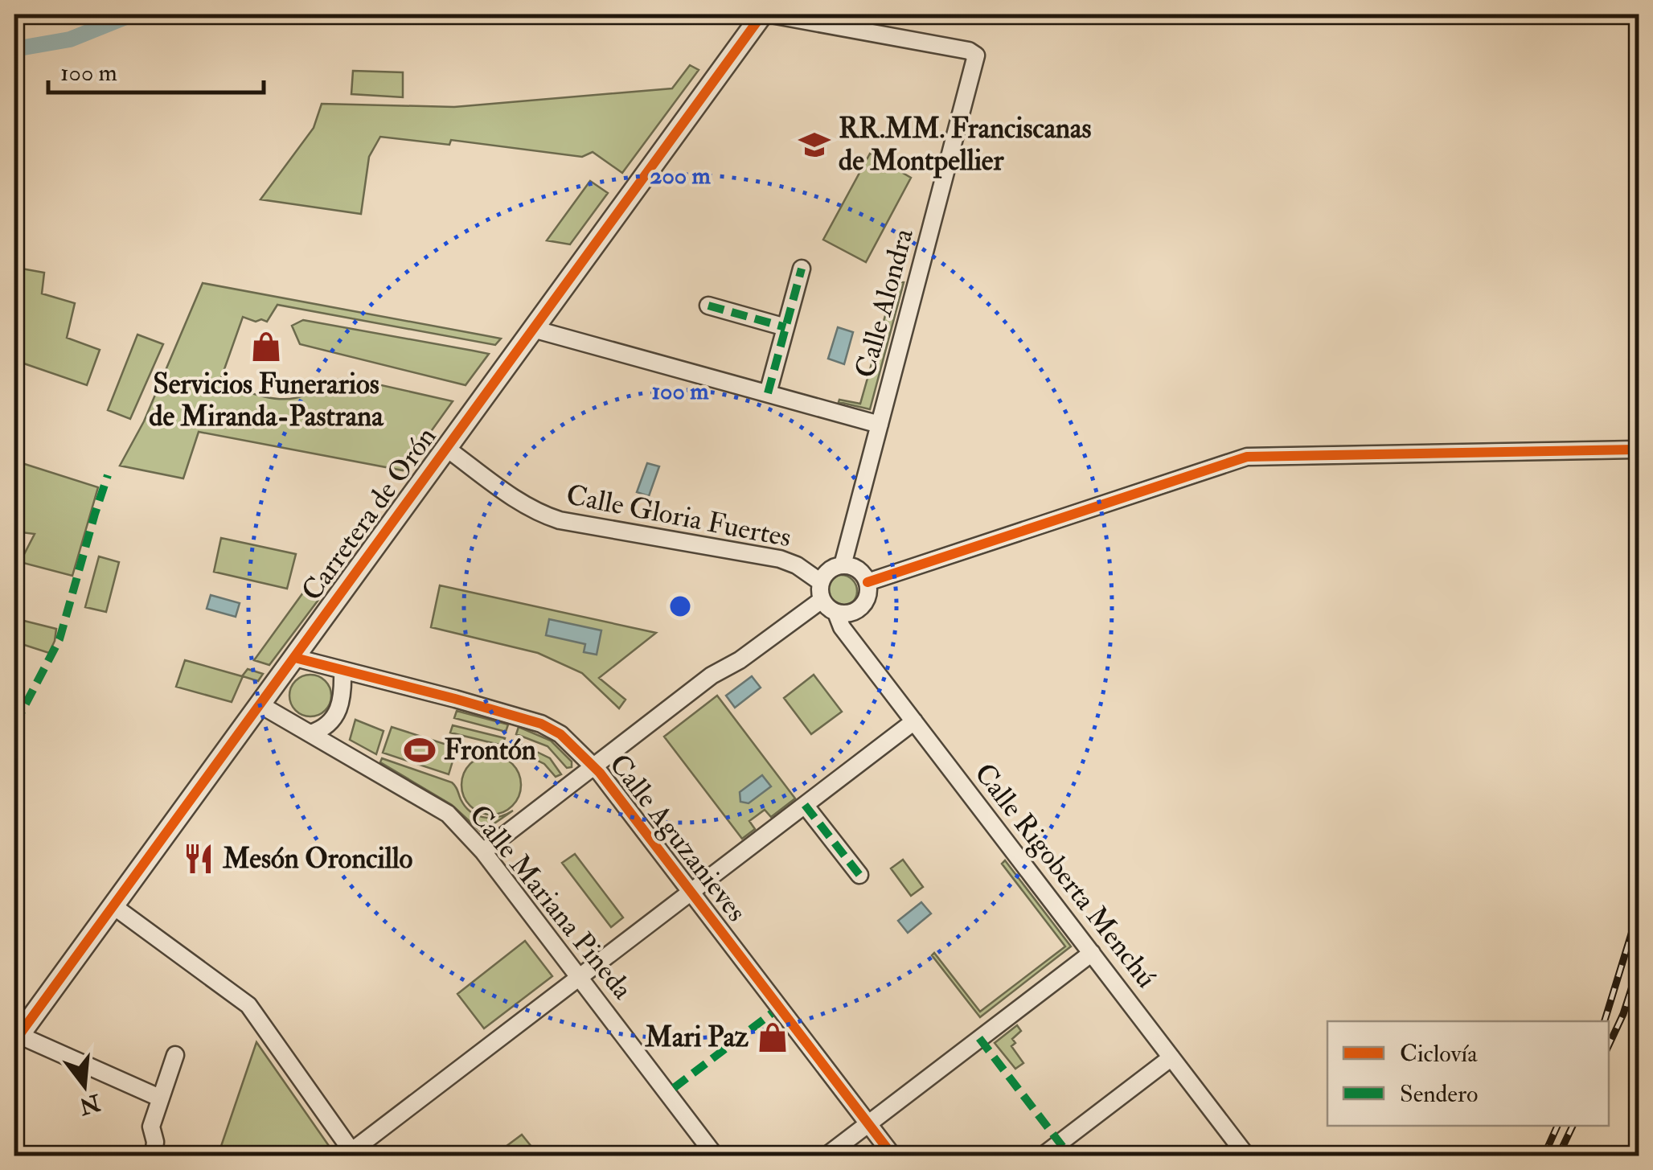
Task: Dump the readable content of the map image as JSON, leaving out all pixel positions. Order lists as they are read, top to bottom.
{
  "streets": {
    "street": [
      "Calle Alondra",
      "Carretera de Orón",
      "Calle Gloria Fuertes",
      "Calle Aguzanieves",
      "Calle Rigoberta Menchú",
      "Calle Mariana Pineda"
    ]
  },
  "crossings": [
    ["Calle Alondra", "Calle Gloria Fuertes"],
    ["Calle Alondra", "Calle Rigoberta Menchú"],
    ["Carretera de Orón", "Calle Gloria Fuertes"],
    ["Carretera de Orón", "Calle Aguzanieves"],
    ["Carretera de Orón", "Calle Mariana Pineda"],
    ["Calle Gloria Fuertes", "Calle Rigoberta Menchú"]
  ],
  "places": {
    "school or university": ["RR.MM. Franciscanas de Montpellier"],
    "shop": ["Servicios Funerarios de Miranda-Pastrana", "Mari Paz"],
    "sports": ["Frontón"],
    "restaurant": ["Mesón Oroncillo"]
  },
  "legend": ["Ciclovía", "Sendero"],
  "scale_bar": "100 m",
  "north": "bottom",
  "rings": ["200 m", "100 m"]
}
